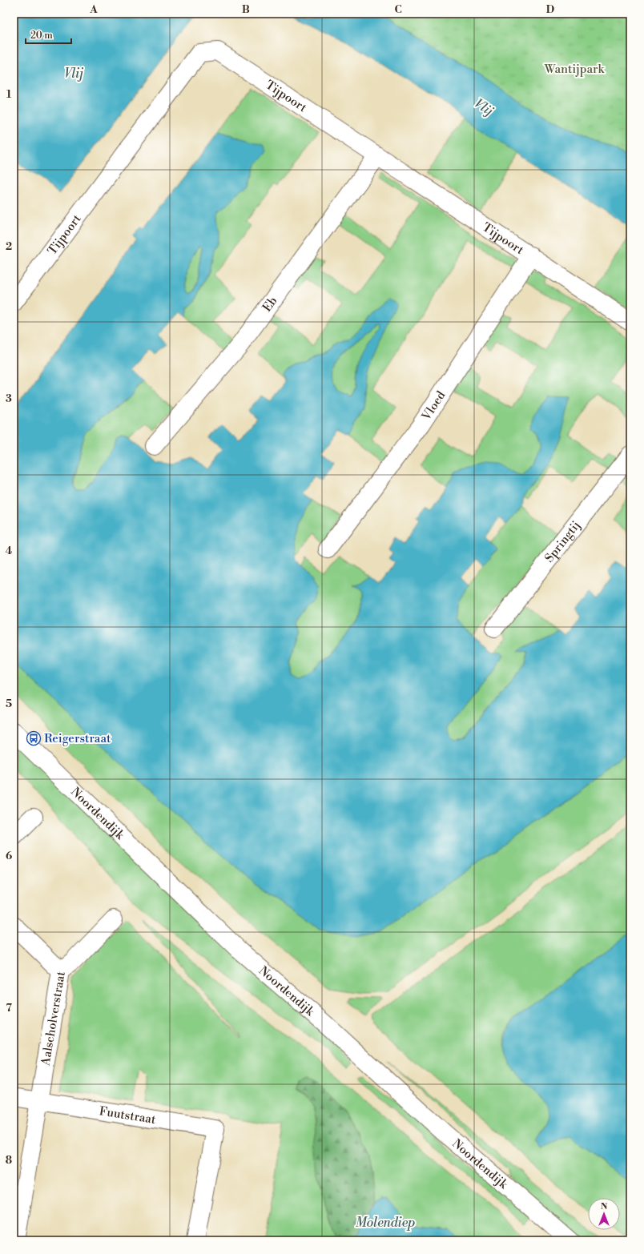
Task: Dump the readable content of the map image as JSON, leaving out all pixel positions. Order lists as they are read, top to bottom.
{
  "streets": {
    "street": [
      "Tijpoort",
      "Eb",
      "Vloed",
      "Springtij",
      "Noordendijk",
      "Aalscholverstraat",
      "Fuutstraat"
    ]
  },
  "crossings": [
    ["Tijpoort", "Eb"],
    ["Tijpoort", "Vloed"],
    ["Aalscholverstraat", "Fuutstraat"]
  ],
  "water": ["Vlij", "Molendiep"],
  "parks": ["Wantijpark"],
  "places": {
    "bus stop": ["Reigerstraat"]
  },
  "scale_bar": "20 m",
  "north": "top",
  "grid": {
    "columns": [
      "A",
      "B",
      "C",
      "D"
    ],
    "rows": [
      "1",
      "2",
      "3",
      "4",
      "5",
      "6",
      "7",
      "8"
    ]
  }
}
